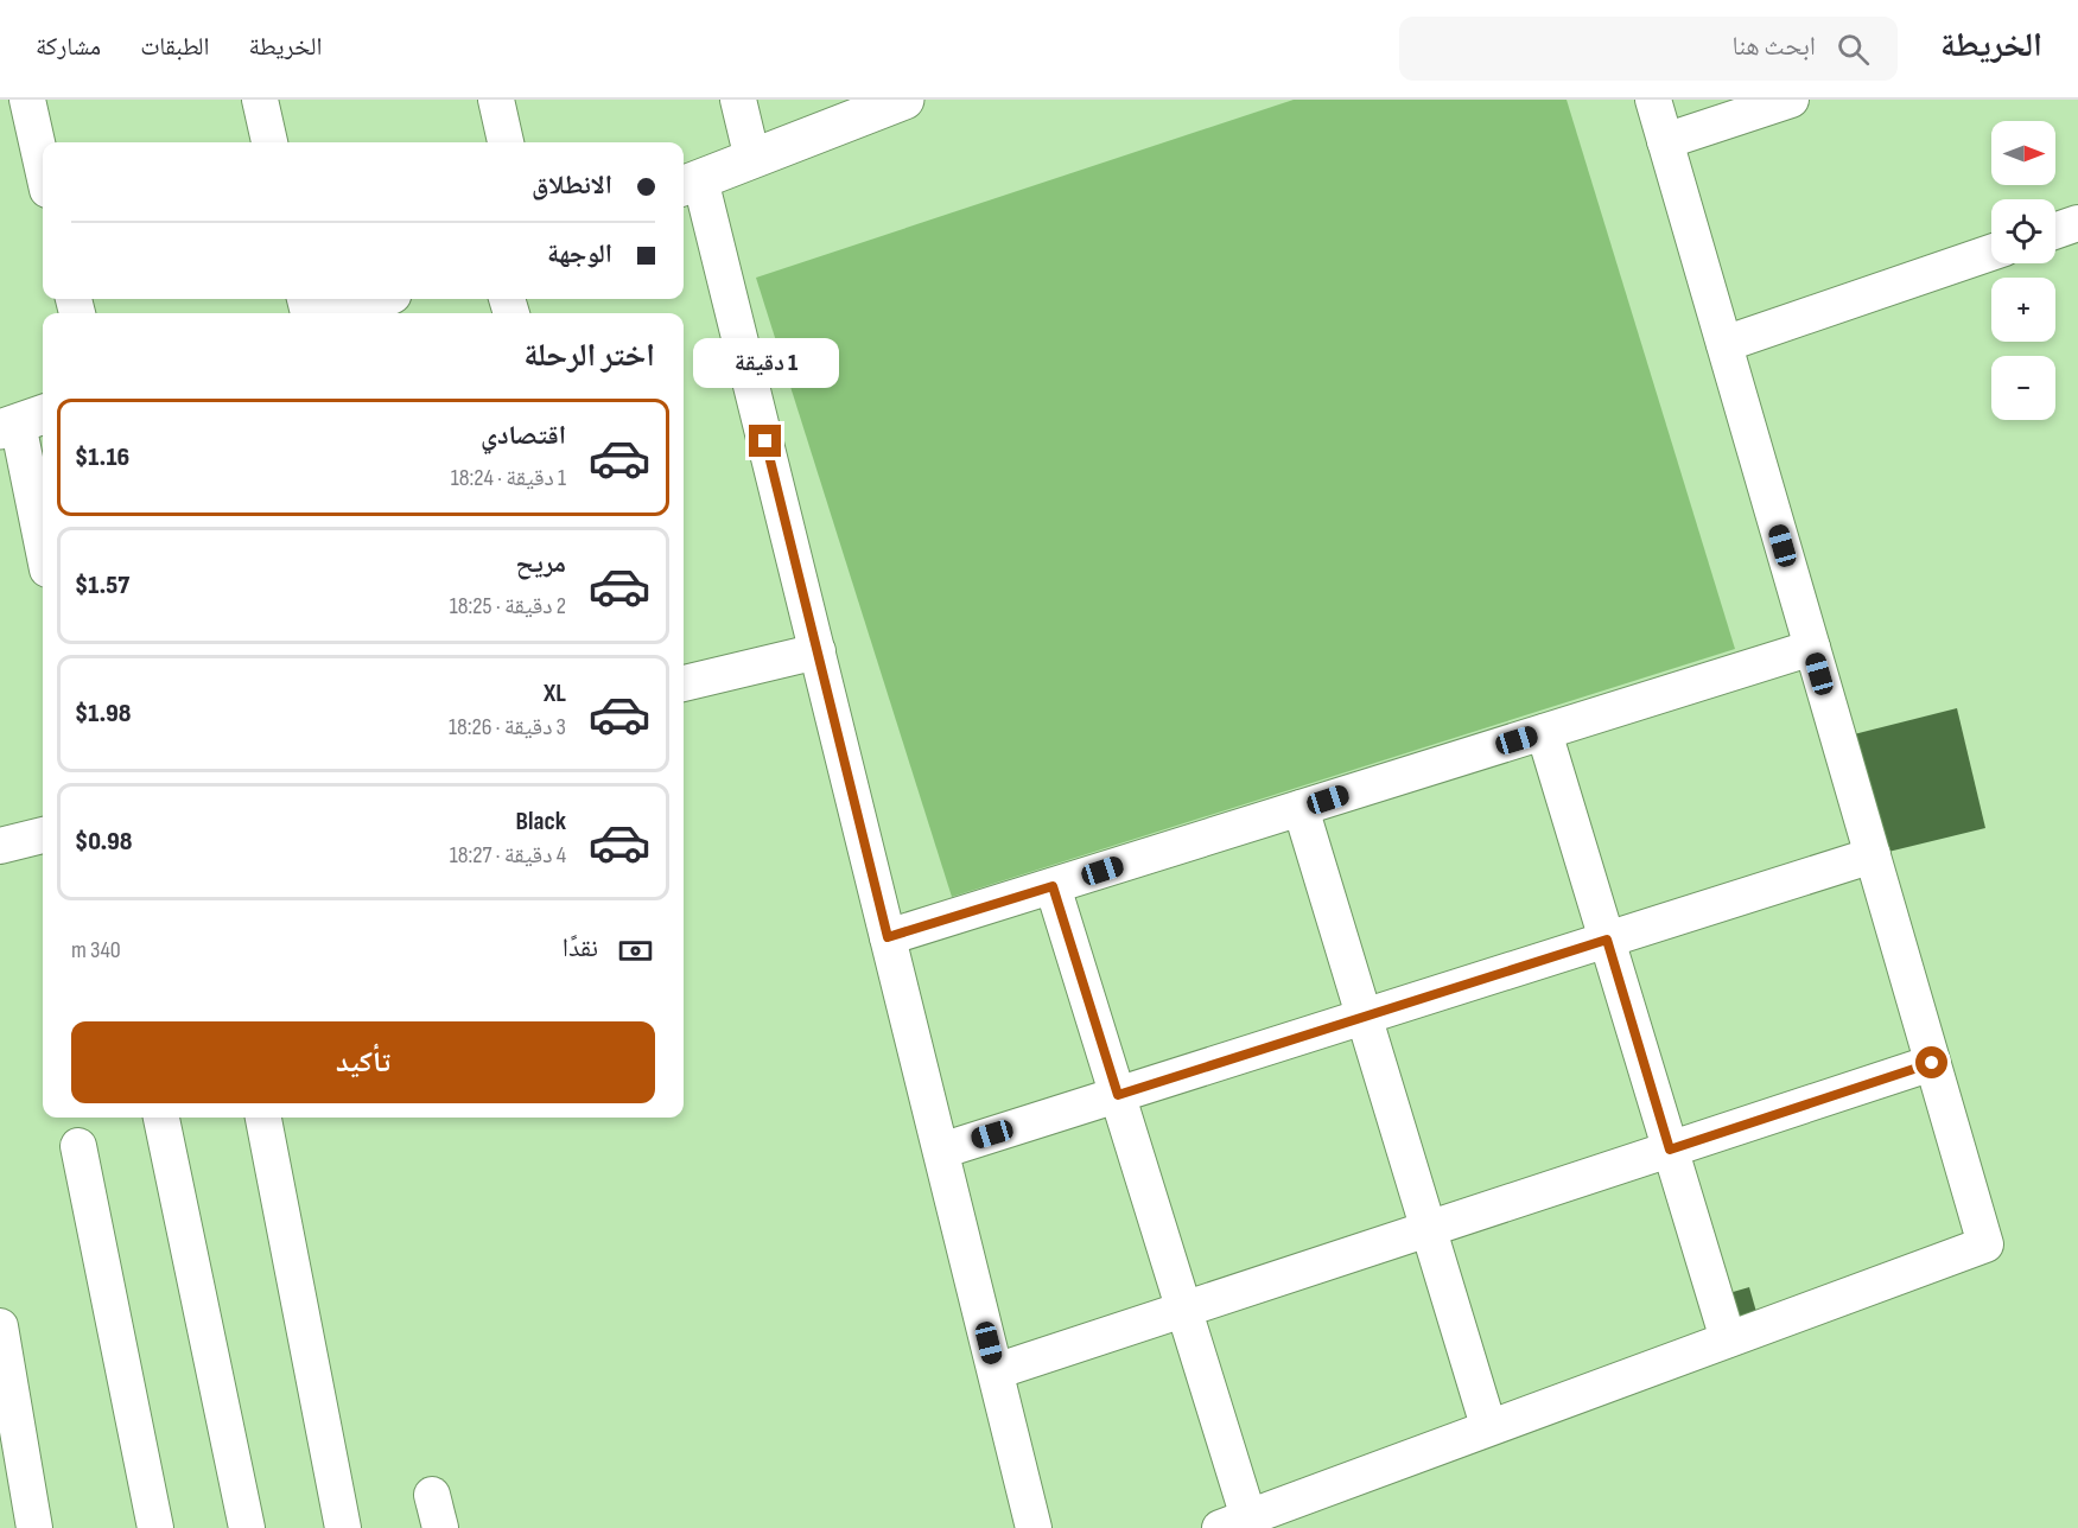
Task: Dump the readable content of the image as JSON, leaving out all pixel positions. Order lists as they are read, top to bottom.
{
  "north": "right",
  "page": {
    "header": "الخريطة",
    "search": "ابحث هنا",
    "nav": ["الخريطة", "الطبقات", "مشاركة"],
    "map_buttons": ["+", "−"],
    "banner": ["الانطلاق", "الوجهة"],
    "heading": "اختر الرحلة",
    "bubble": "1 دقيقة",
    "list": [
      {
        "name": "اقتصادي",
        "note": "1 دقيقة · 18:24",
        "value": "$1.16"
      },
      {
        "name": "مريح",
        "note": "2 دقيقة · 18:25",
        "value": "$1.57"
      },
      {
        "name": "XL",
        "note": "3 دقيقة · 18:26",
        "value": "$1.98"
      },
      {
        "name": "Black",
        "note": "4 دقيقة · 18:27",
        "value": "$0.98"
      }
    ],
    "pay": ["نقدًا", "340 m"],
    "buttons": "تأكيد"
  }
}
